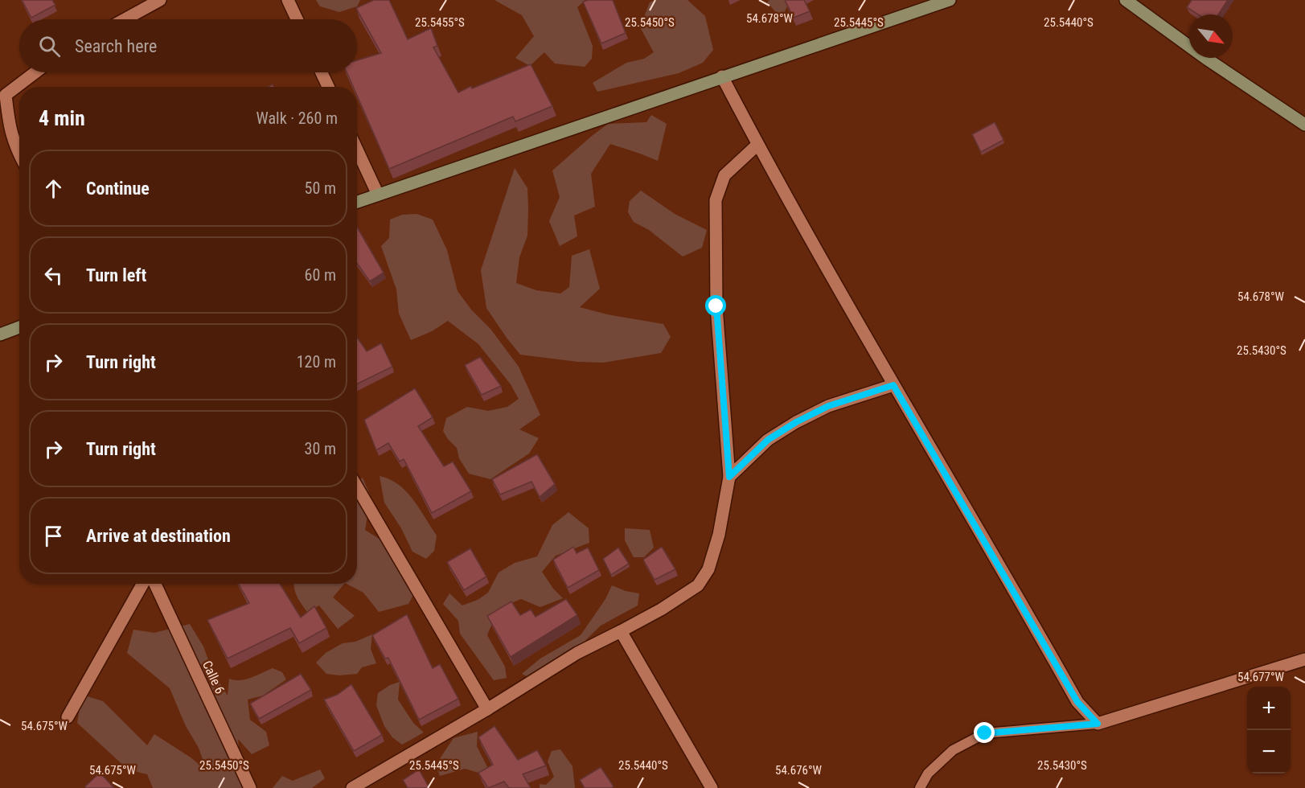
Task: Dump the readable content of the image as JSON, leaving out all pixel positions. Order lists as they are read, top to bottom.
{
  "streets": {
    "street": ["Calle 6"]
  },
  "north": "bottom right",
  "page": {
    "search": "Search here",
    "heading": ["4 min", "Walk · 260 m"],
    "list": [
      ["Continue", "50 m"],
      ["Turn left", "60 m"],
      ["Turn right", "120 m"],
      ["Turn right", "30 m"],
      "Arrive at destination"
    ],
    "map_buttons": ["+", "−"]
  },
  "coordinates": [
    "54.678°W",
    "25.5455°S",
    "25.5450°S",
    "25.5445°S",
    "25.5440°S",
    "25.5430°S",
    "54.677°W",
    "54.675°W",
    "54.676°W"
  ]
}
